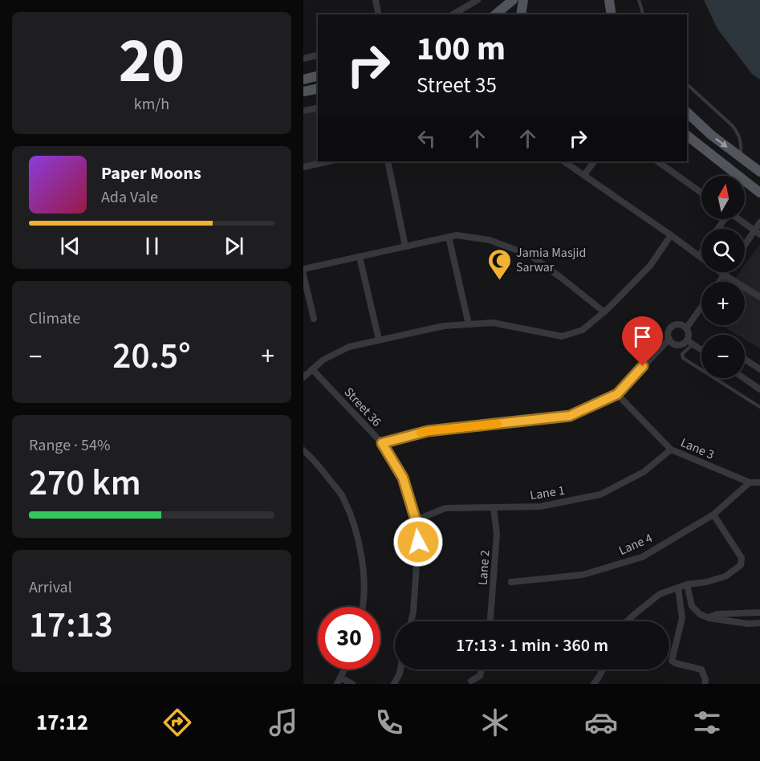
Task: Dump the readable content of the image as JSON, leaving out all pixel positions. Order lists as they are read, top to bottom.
{
  "streets": {
    "street": [
      "Street 36",
      "Lane 3",
      "Lane 1",
      "Lane 4",
      "Lane 2"
    ]
  },
  "crossings": [
    ["Street 36", "Lane 1"],
    ["Lane 3", "Lane 1"],
    ["Lane 3", "Lane 4"],
    ["Lane 1", "Lane 2"]
  ],
  "places": {
    "mosque": ["Jamia Masjid Sarwar"]
  },
  "north": "top",
  "page": {
    "tile": [
      ["20", "km/h"],
      "Climate",
      ["Range · 54%", "270 km"],
      ["Arrival", "17:13"]
    ],
    "turn": ["100 m", "Street 35"],
    "song": ["Paper Moons", "Ada Vale"],
    "map_buttons": ["+", "−"],
    "heat": ["−", "20.5°", "+"],
    "limit": "30",
    "trip": "17:13 · 1 min · 360 m",
    "tabs": "17:12"
  }
}
